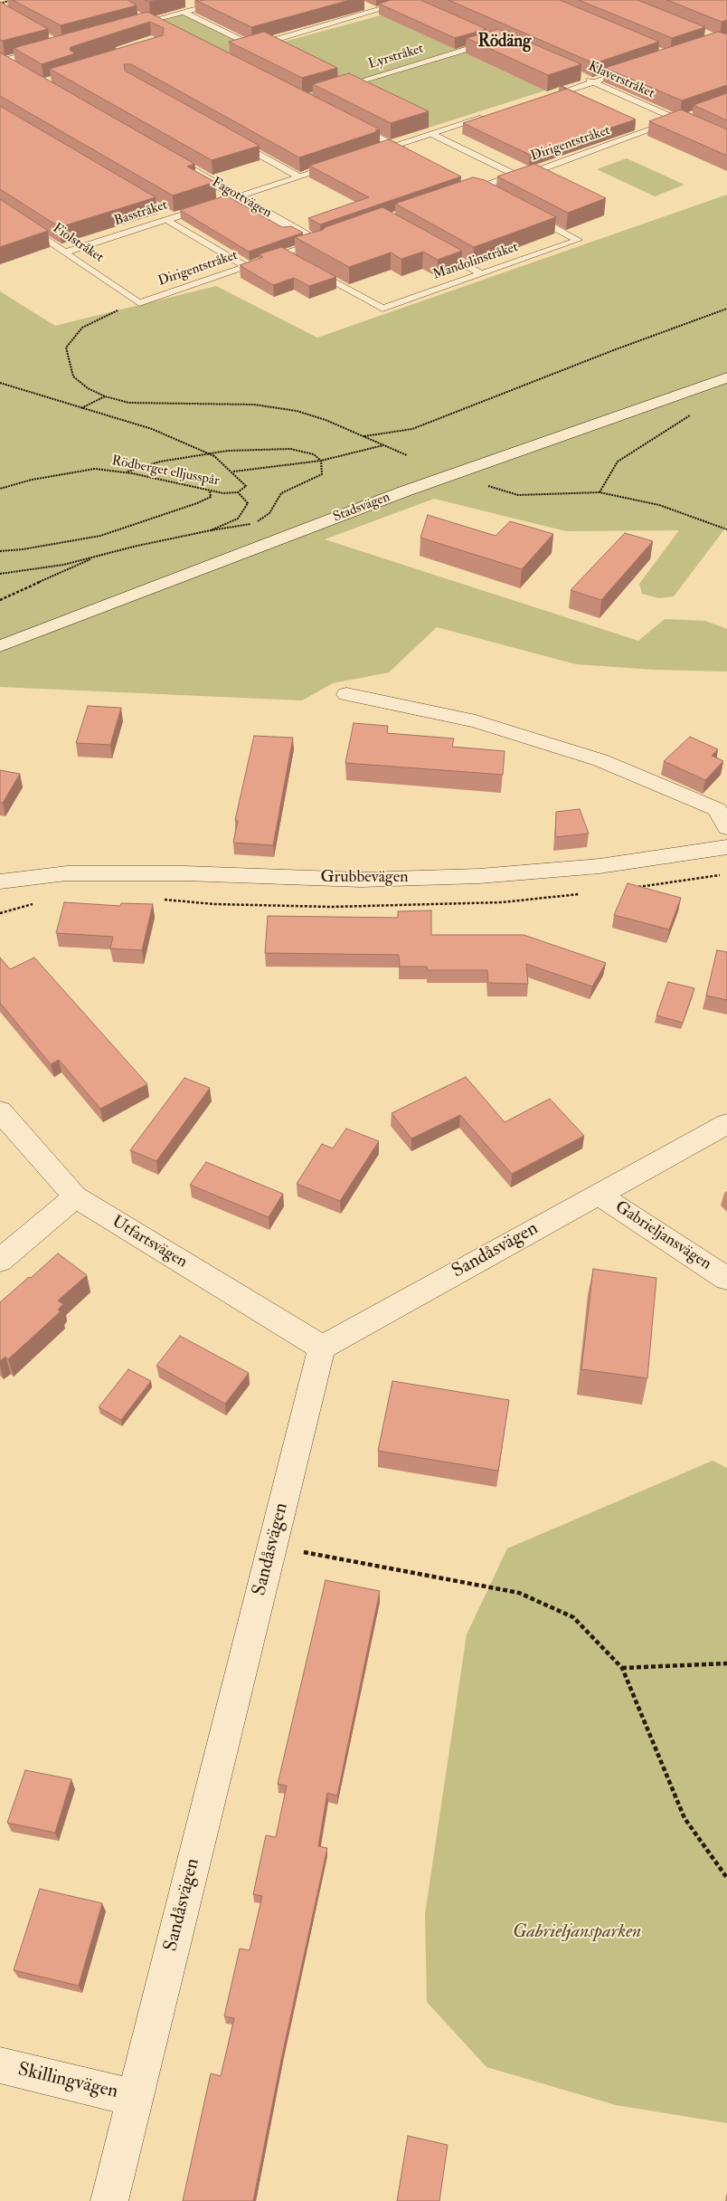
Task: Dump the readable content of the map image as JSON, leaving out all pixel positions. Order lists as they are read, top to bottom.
{
  "streets": {
    "street": [
      "Fagottvägen",
      "Stadsvägen",
      "Grubbevägen",
      "Gabrieljansvägen",
      "Utfartsvägen",
      "Sandåsvägen",
      "Skillingvägen"
    ],
    "lane": [
      "Lyrstråket",
      "Klaverstråket",
      "Dirigentstråket",
      "Basstråket",
      "Fiolstråket",
      "Mandolinstråket"
    ],
    "path": ["Rödberget elljusspår"]
  },
  "crossings": [
    ["Klaverstråket", "Dirigentstråket"],
    ["Dirigentstråket", "Fagottvägen"],
    ["Dirigentstråket", "Fiolstråket"],
    ["Dirigentstråket", "Mandolinstråket"],
    ["Fagottvägen", "Basstråket"],
    ["Basstråket", "Fiolstråket"],
    ["Gabrieljansvägen", "Sandåsvägen"],
    ["Utfartsvägen", "Sandåsvägen"],
    ["Sandåsvägen", "Skillingvägen"]
  ],
  "districts": ["Rödäng"],
  "parks": ["Gabrieljansparken"]
}
